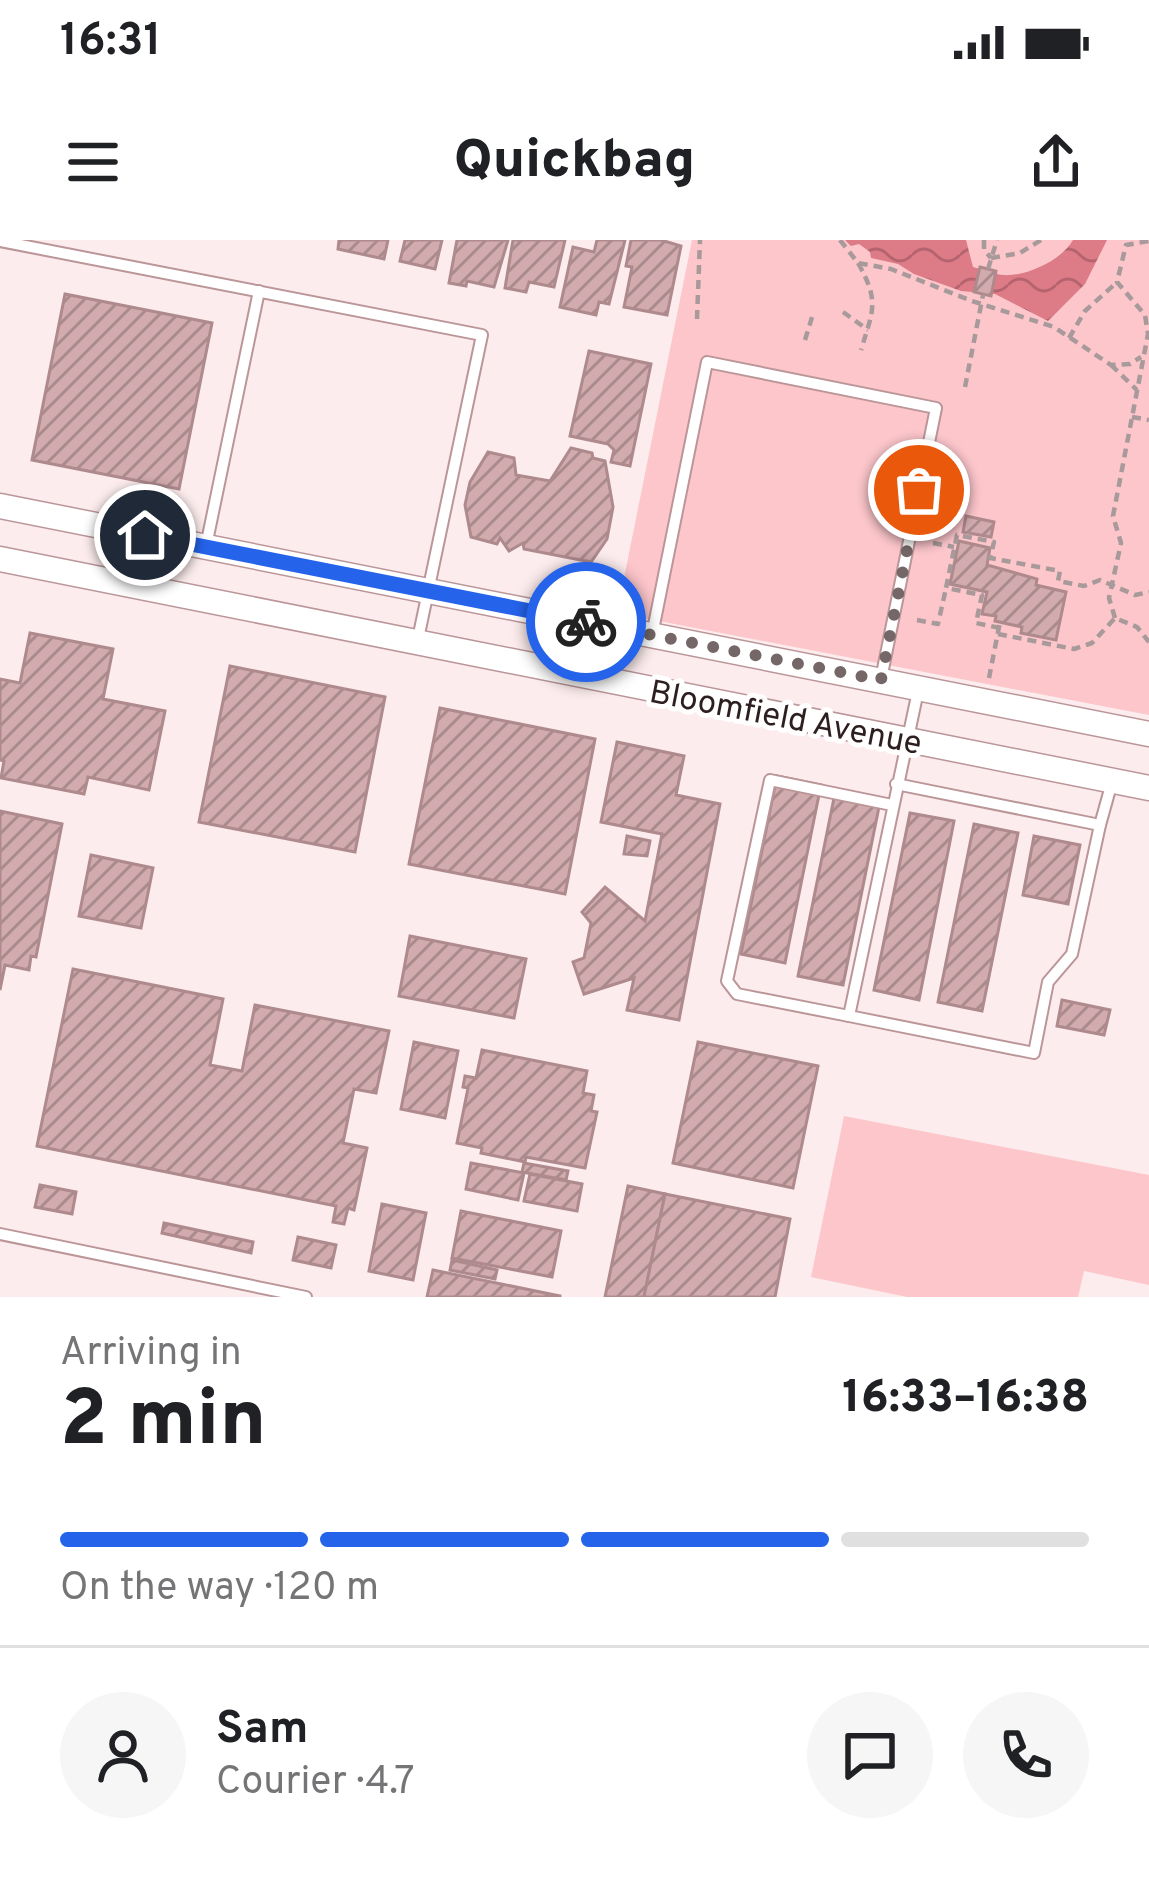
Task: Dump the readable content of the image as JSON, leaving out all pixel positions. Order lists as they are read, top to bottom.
{
  "streets": {
    "street": ["Bloomfield Avenue"]
  },
  "page": {
    "status": "16:31",
    "header": "Quickbag",
    "heading": ["2 min", "Arriving in", "16:33–16:38"],
    "panel": ["Sam", "Courier · 4.7"],
    "bar": "On the way · 120 m"
  }
}
